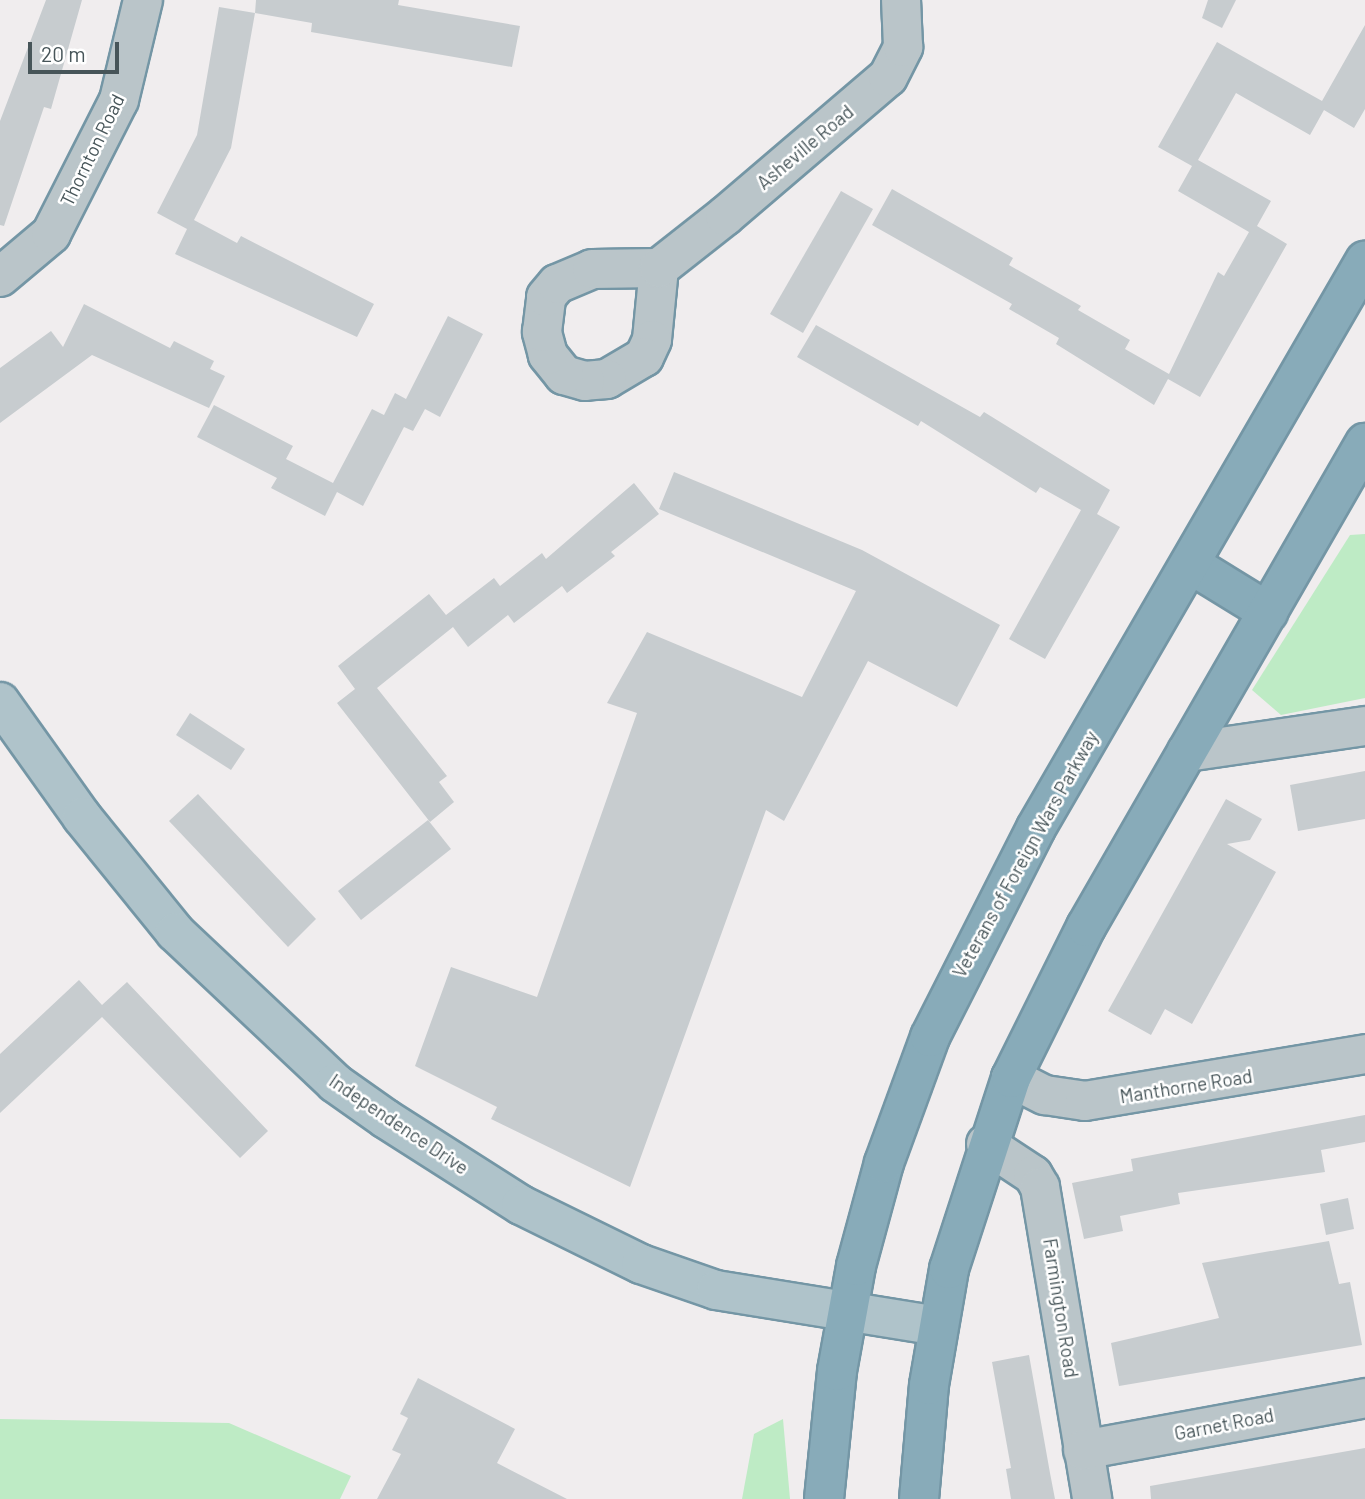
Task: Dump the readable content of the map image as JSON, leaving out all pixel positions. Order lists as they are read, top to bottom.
{
  "streets": {
    "highway": ["Veterans of Foreign Wars Parkway"],
    "main road": ["Independence Drive"],
    "street": [
      "Asheville Road",
      "Thornton Road",
      "Manthorne Road",
      "Farmington Road",
      "Garnet Road"
    ]
  },
  "crossings": [
    ["Veterans of Foreign Wars Parkway", "Independence Drive"],
    ["Farmington Road", "Garnet Road"]
  ],
  "scale_bar": "20 m"
}
